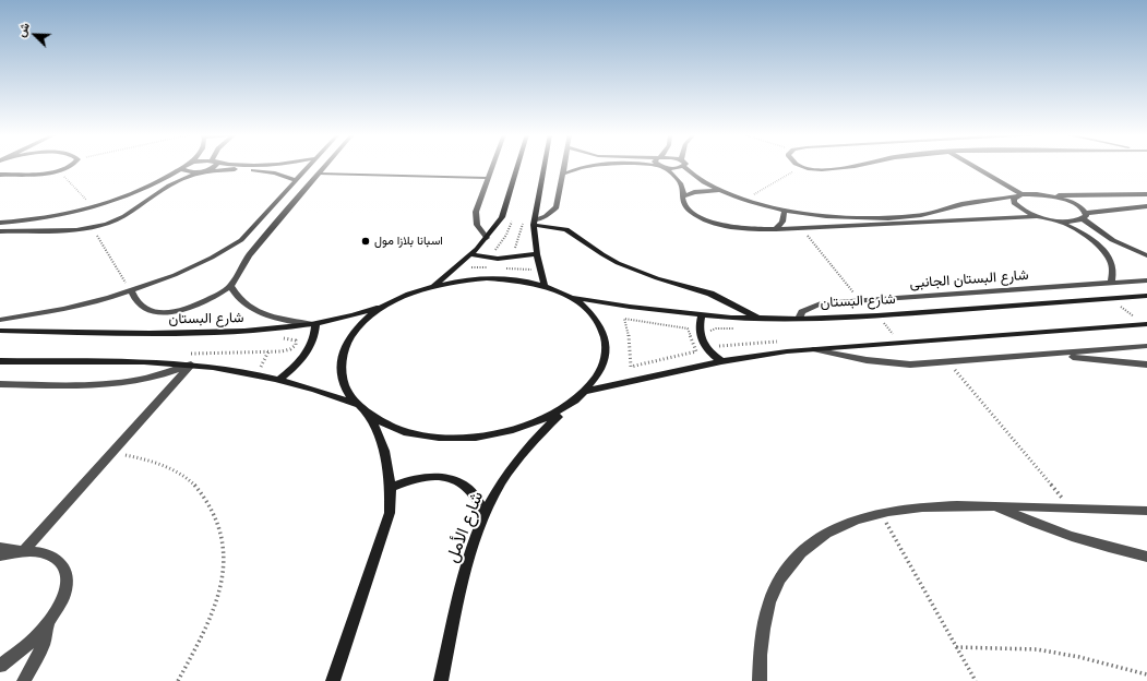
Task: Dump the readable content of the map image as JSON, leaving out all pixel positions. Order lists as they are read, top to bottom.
{
  "streets": {
    "main road": ["شارع البستان", "شارع الأمل"],
    "street": ["شارع البستان الجانبى"]
  },
  "crossings": [
    ["شارع البستان الجانبى", "شارع البستان"]
  ],
  "places": ["اسبانا بلازا مول"],
  "north": "top left"
}
